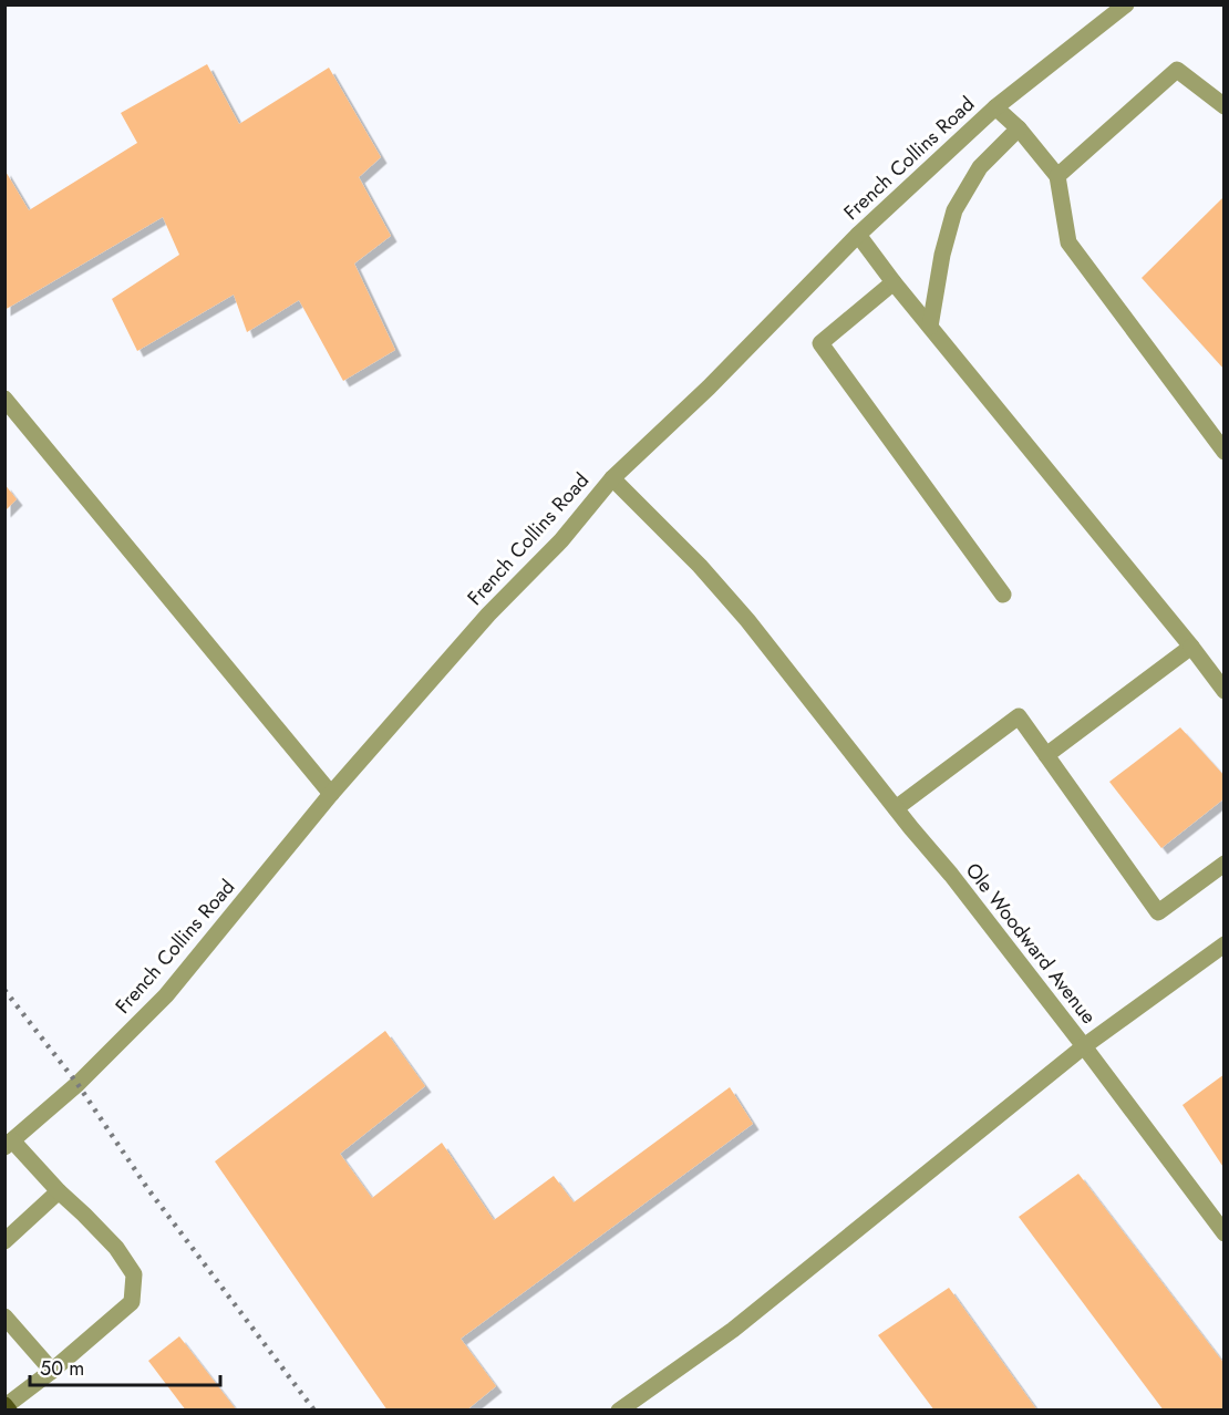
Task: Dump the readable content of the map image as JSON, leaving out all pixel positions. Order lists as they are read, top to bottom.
{
  "streets": {
    "street": ["French Collins Road", "Ole Woodward Avenue"]
  },
  "crossings": [
    ["French Collins Road", "Ole Woodward Avenue"]
  ],
  "scale_bar": "50 m"
}
